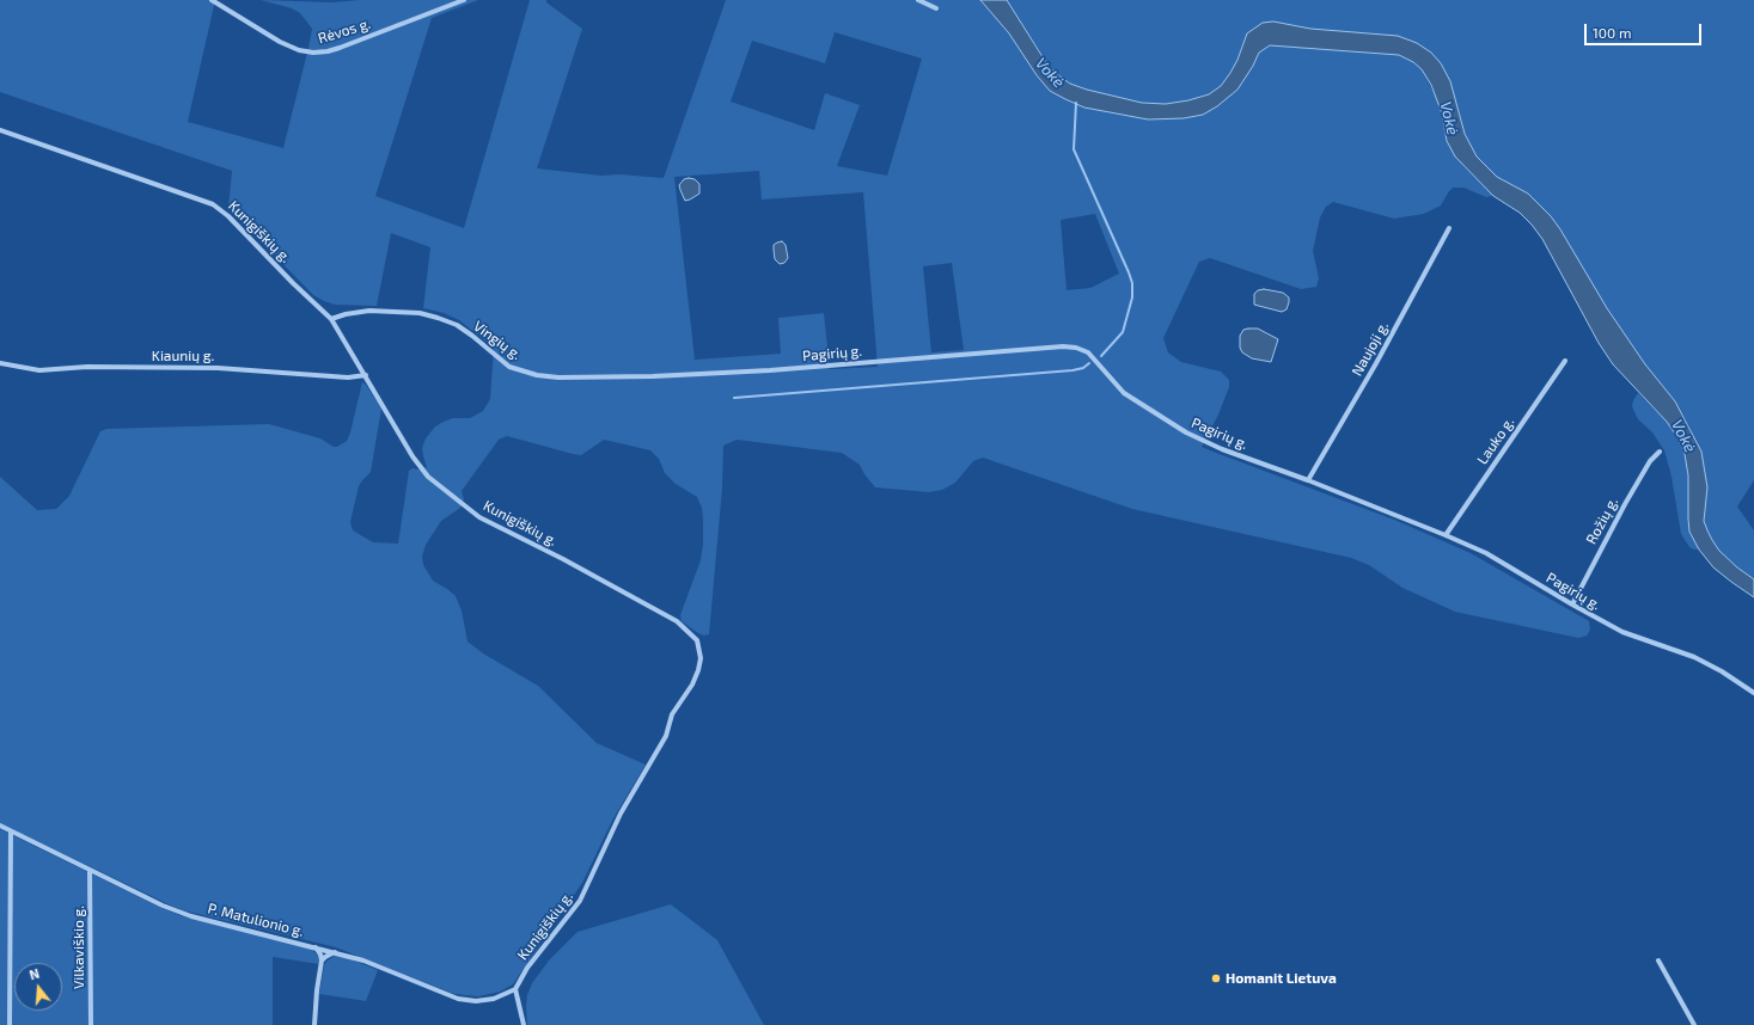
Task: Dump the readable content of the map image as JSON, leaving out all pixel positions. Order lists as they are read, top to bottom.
{
  "streets": {
    "street": [
      "Rėvos g.",
      "Kunigiškių g.",
      "Vingių g.",
      "Naujoji g.",
      "Pagirių g.",
      "Kiaunių g.",
      "Lauko g.",
      "Rožių g.",
      "P. Matulionio g.",
      "Vilkaviškio g."
    ]
  },
  "crossings": [
    ["Kunigiškių g.", "Vingių g."],
    ["Kunigiškių g.", "Kiaunių g."],
    ["Kunigiškių g.", "P. Matulionio g."],
    ["Vingių g.", "Pagirių g."],
    ["Naujoji g.", "Pagirių g."],
    ["Pagirių g.", "Lauko g."],
    ["Pagirių g.", "Rožių g."],
    ["P. Matulionio g.", "Vilkaviškio g."]
  ],
  "water": ["Vokė"],
  "places": ["Homanit Lietuva"],
  "scale_bar": "100 m",
  "north": "top"
}
